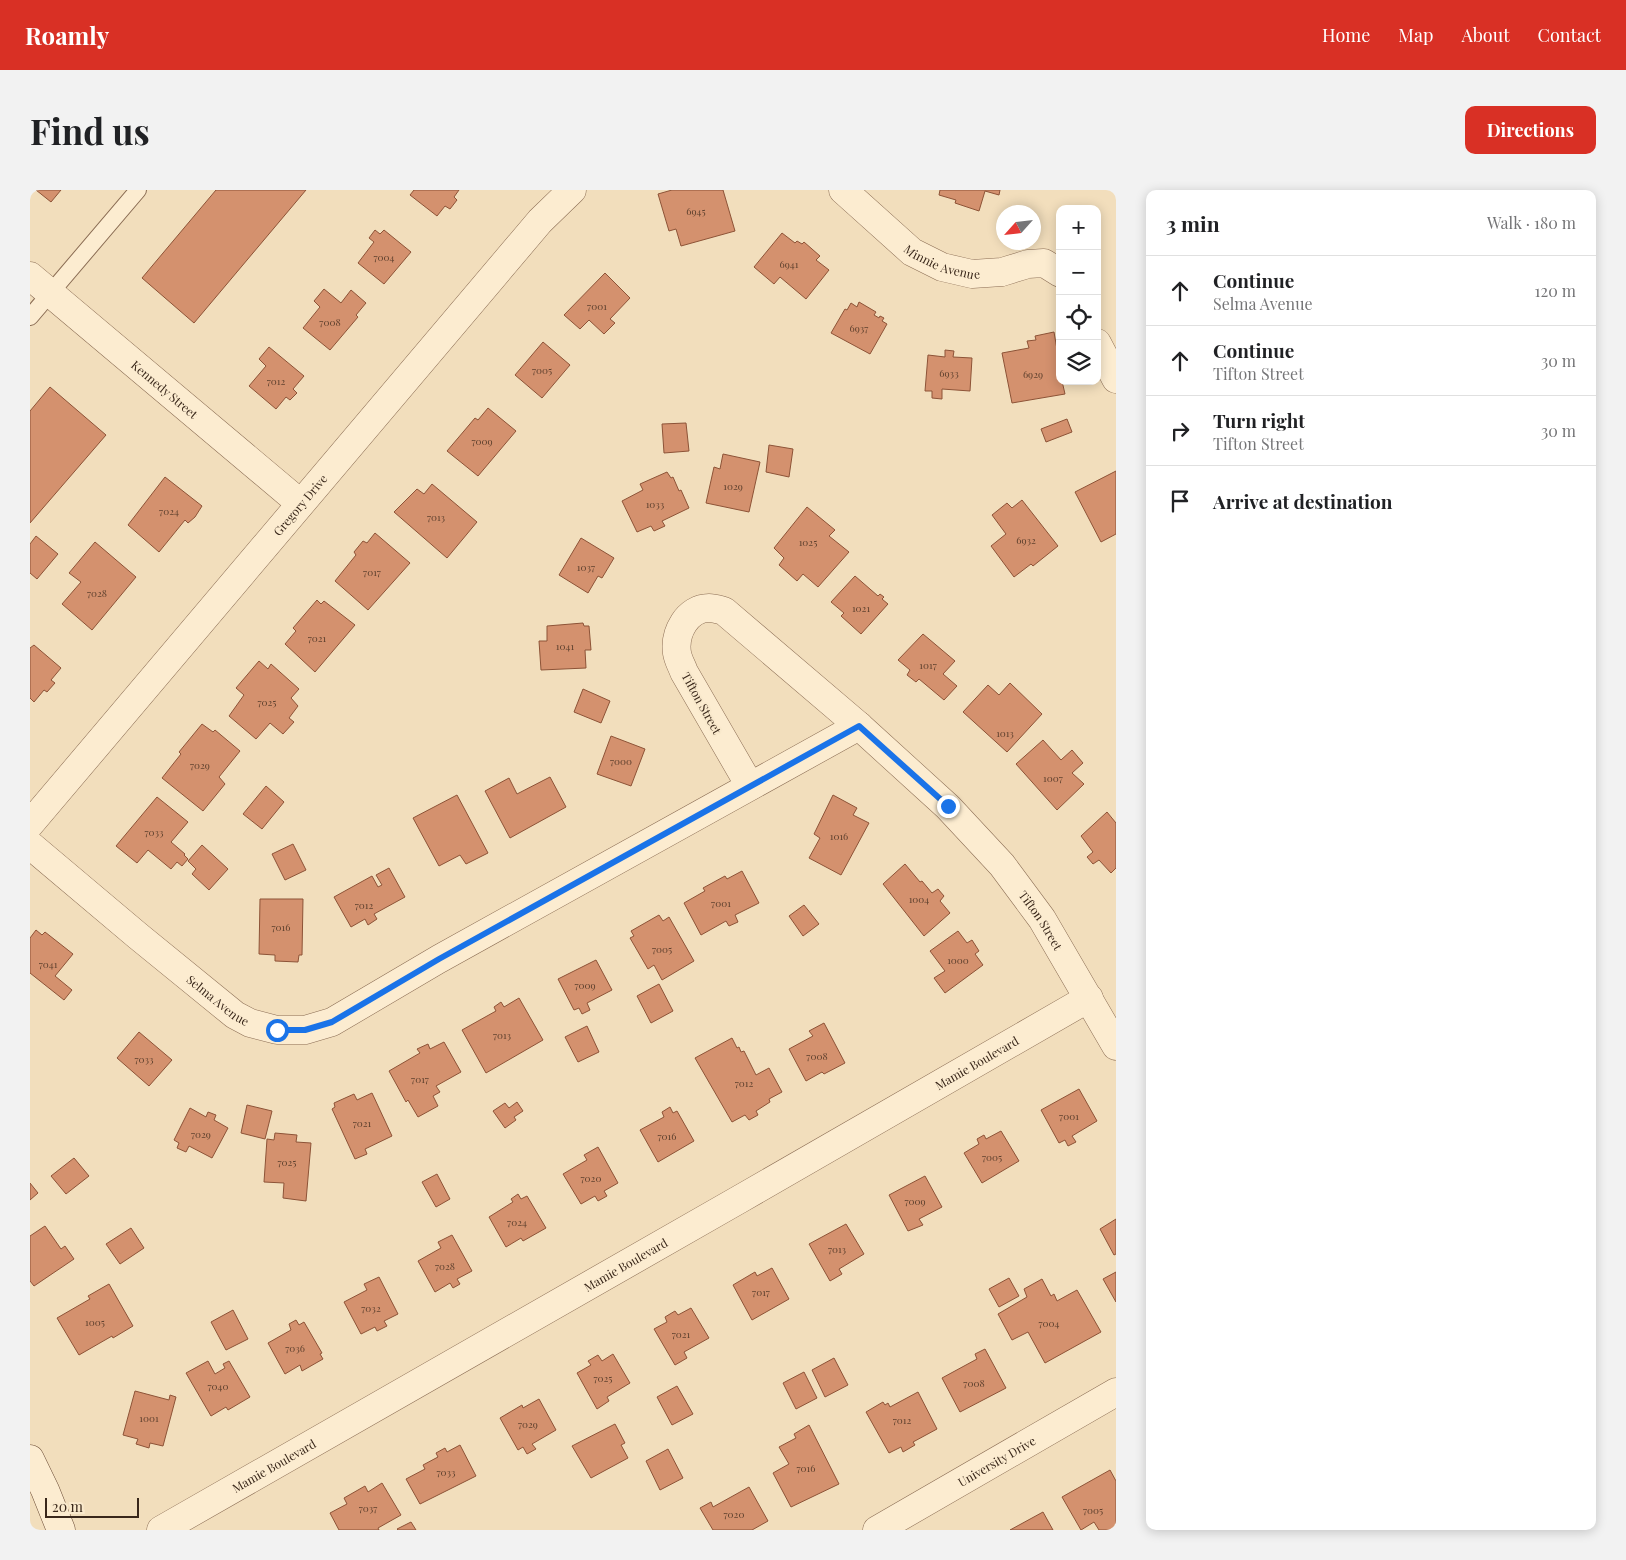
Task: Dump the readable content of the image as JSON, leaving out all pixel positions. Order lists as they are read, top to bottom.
{
  "streets": {
    "street": [
      "Minnie Avenue",
      "Kennedy Street",
      "Gregory Drive",
      "Tifton Street",
      "Selma Avenue",
      "Mamie Boulevard",
      "University Drive"
    ]
  },
  "crossings": [
    ["Kennedy Street", "Gregory Drive"],
    ["Tifton Street", "Selma Avenue"],
    ["Tifton Street", "Mamie Boulevard"]
  ],
  "house_numbers": [
    "6945",
    "7004",
    "6941",
    "7001",
    "7008",
    "6937",
    "7005",
    "6933",
    "6929",
    "7012",
    "7009",
    "1029",
    "1033",
    "7024",
    "7013",
    "6932",
    "1025",
    "1037",
    "7017",
    "7028",
    "1021",
    "7021",
    "1041",
    "1017",
    "7025",
    "1013",
    "7000",
    "7029",
    "1007",
    "7033",
    "1016",
    "1004",
    "7001",
    "7012",
    "7016",
    "7005",
    "1000",
    "7041",
    "7009",
    "7013",
    "7008",
    "7033",
    "7017",
    "7012",
    "7001",
    "7021",
    "7029",
    "7016",
    "7005",
    "7025",
    "7020",
    "7009",
    "7024",
    "7013",
    "7028",
    "7017",
    "7032",
    "1005",
    "7004",
    "7021",
    "7036",
    "7025",
    "7008",
    "7040",
    "1001",
    "7012",
    "7029",
    "7016",
    "7033",
    "7037",
    "7005",
    "7020"
  ],
  "scale_bar": "20 m",
  "north": "bottom left",
  "page": {
    "header": "Roamly",
    "nav": [
      "Home",
      "Map",
      "About",
      "Contact"
    ],
    "buttons": "Directions",
    "title": "Find us",
    "heading": ["3 min", "Walk · 180 m"],
    "map_buttons": ["+", "−"],
    "list": [
      ["Continue", "Selma Avenue", "120 m"],
      ["Continue", "Tifton Street", "30 m"],
      ["Turn right", "Tifton Street", "30 m"],
      "Arrive at destination"
    ],
    "scale": "20 m"
  }
}
